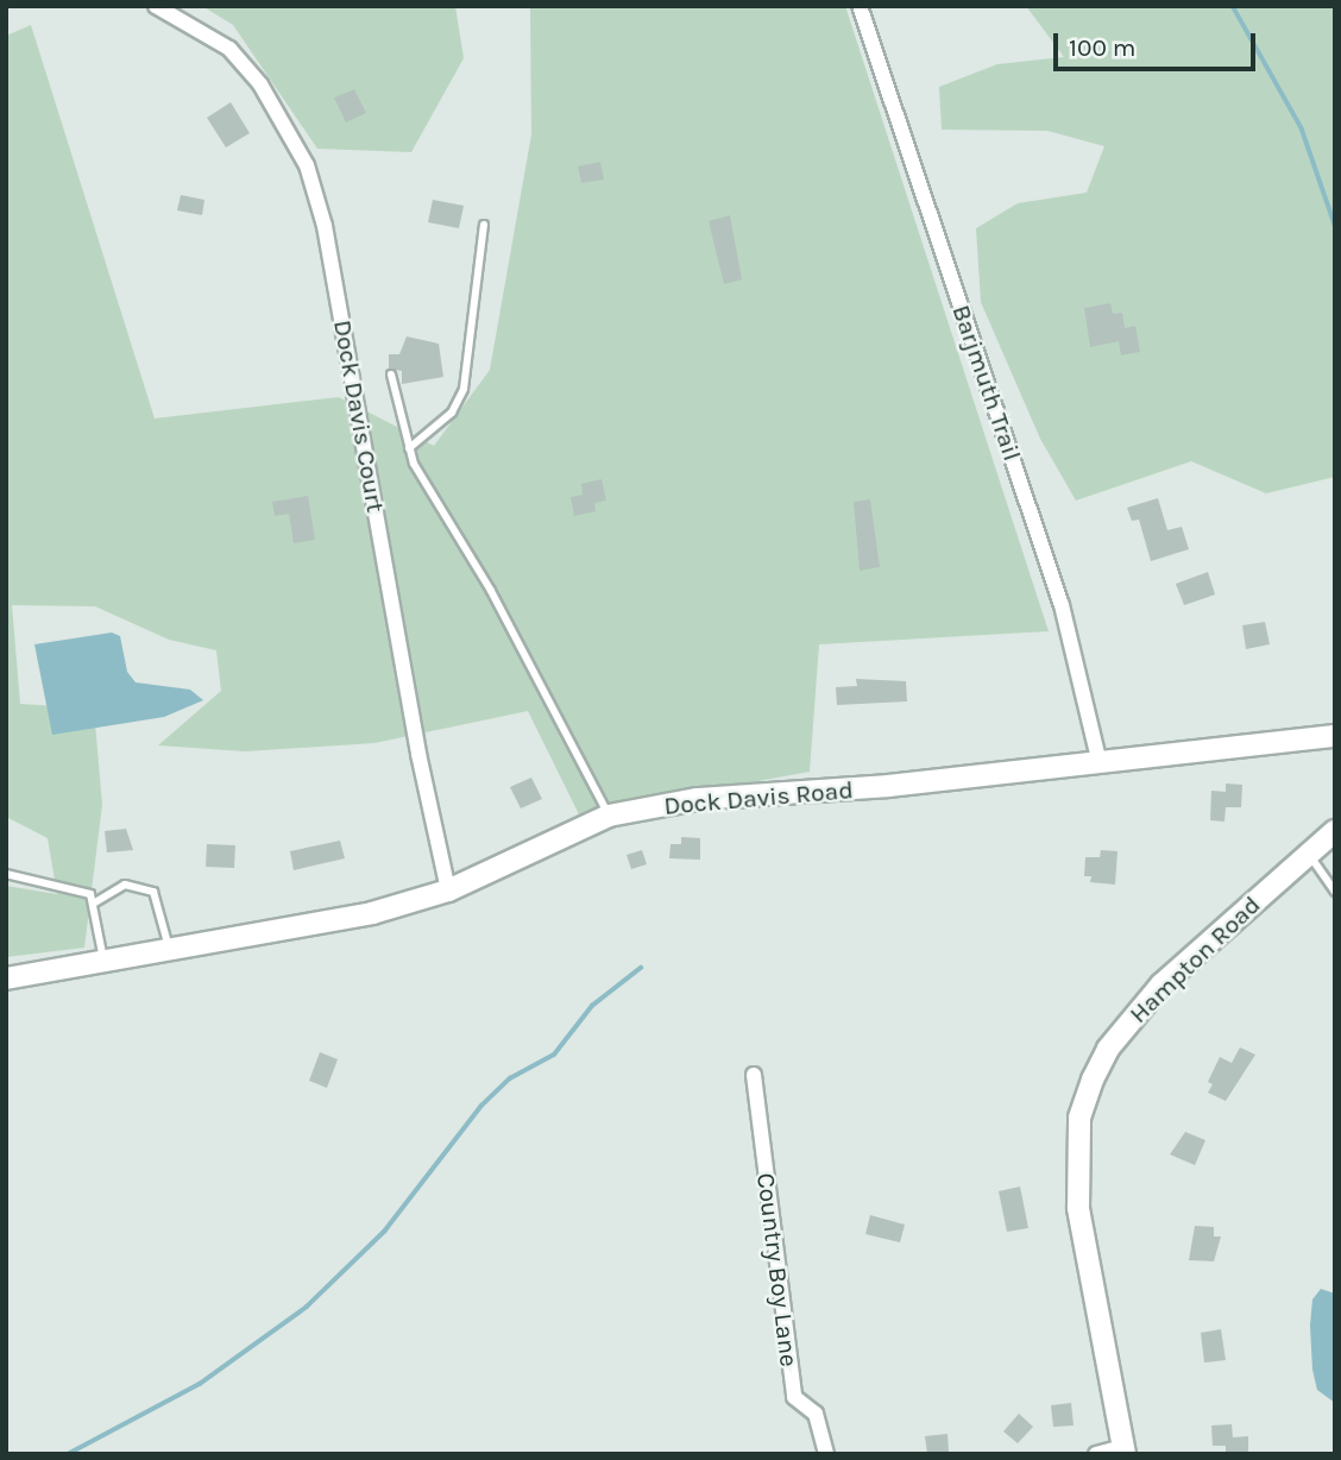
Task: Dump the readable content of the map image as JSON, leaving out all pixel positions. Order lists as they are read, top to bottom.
{
  "streets": {
    "street": [
      "Barjmuth Trail",
      "Dock Davis Court",
      "Dock Davis Road",
      "Hampton Road",
      "Country Boy Lane"
    ]
  },
  "crossings": [
    ["Barjmuth Trail", "Dock Davis Road"],
    ["Dock Davis Court", "Dock Davis Road"]
  ],
  "scale_bar": "100 m"
}
